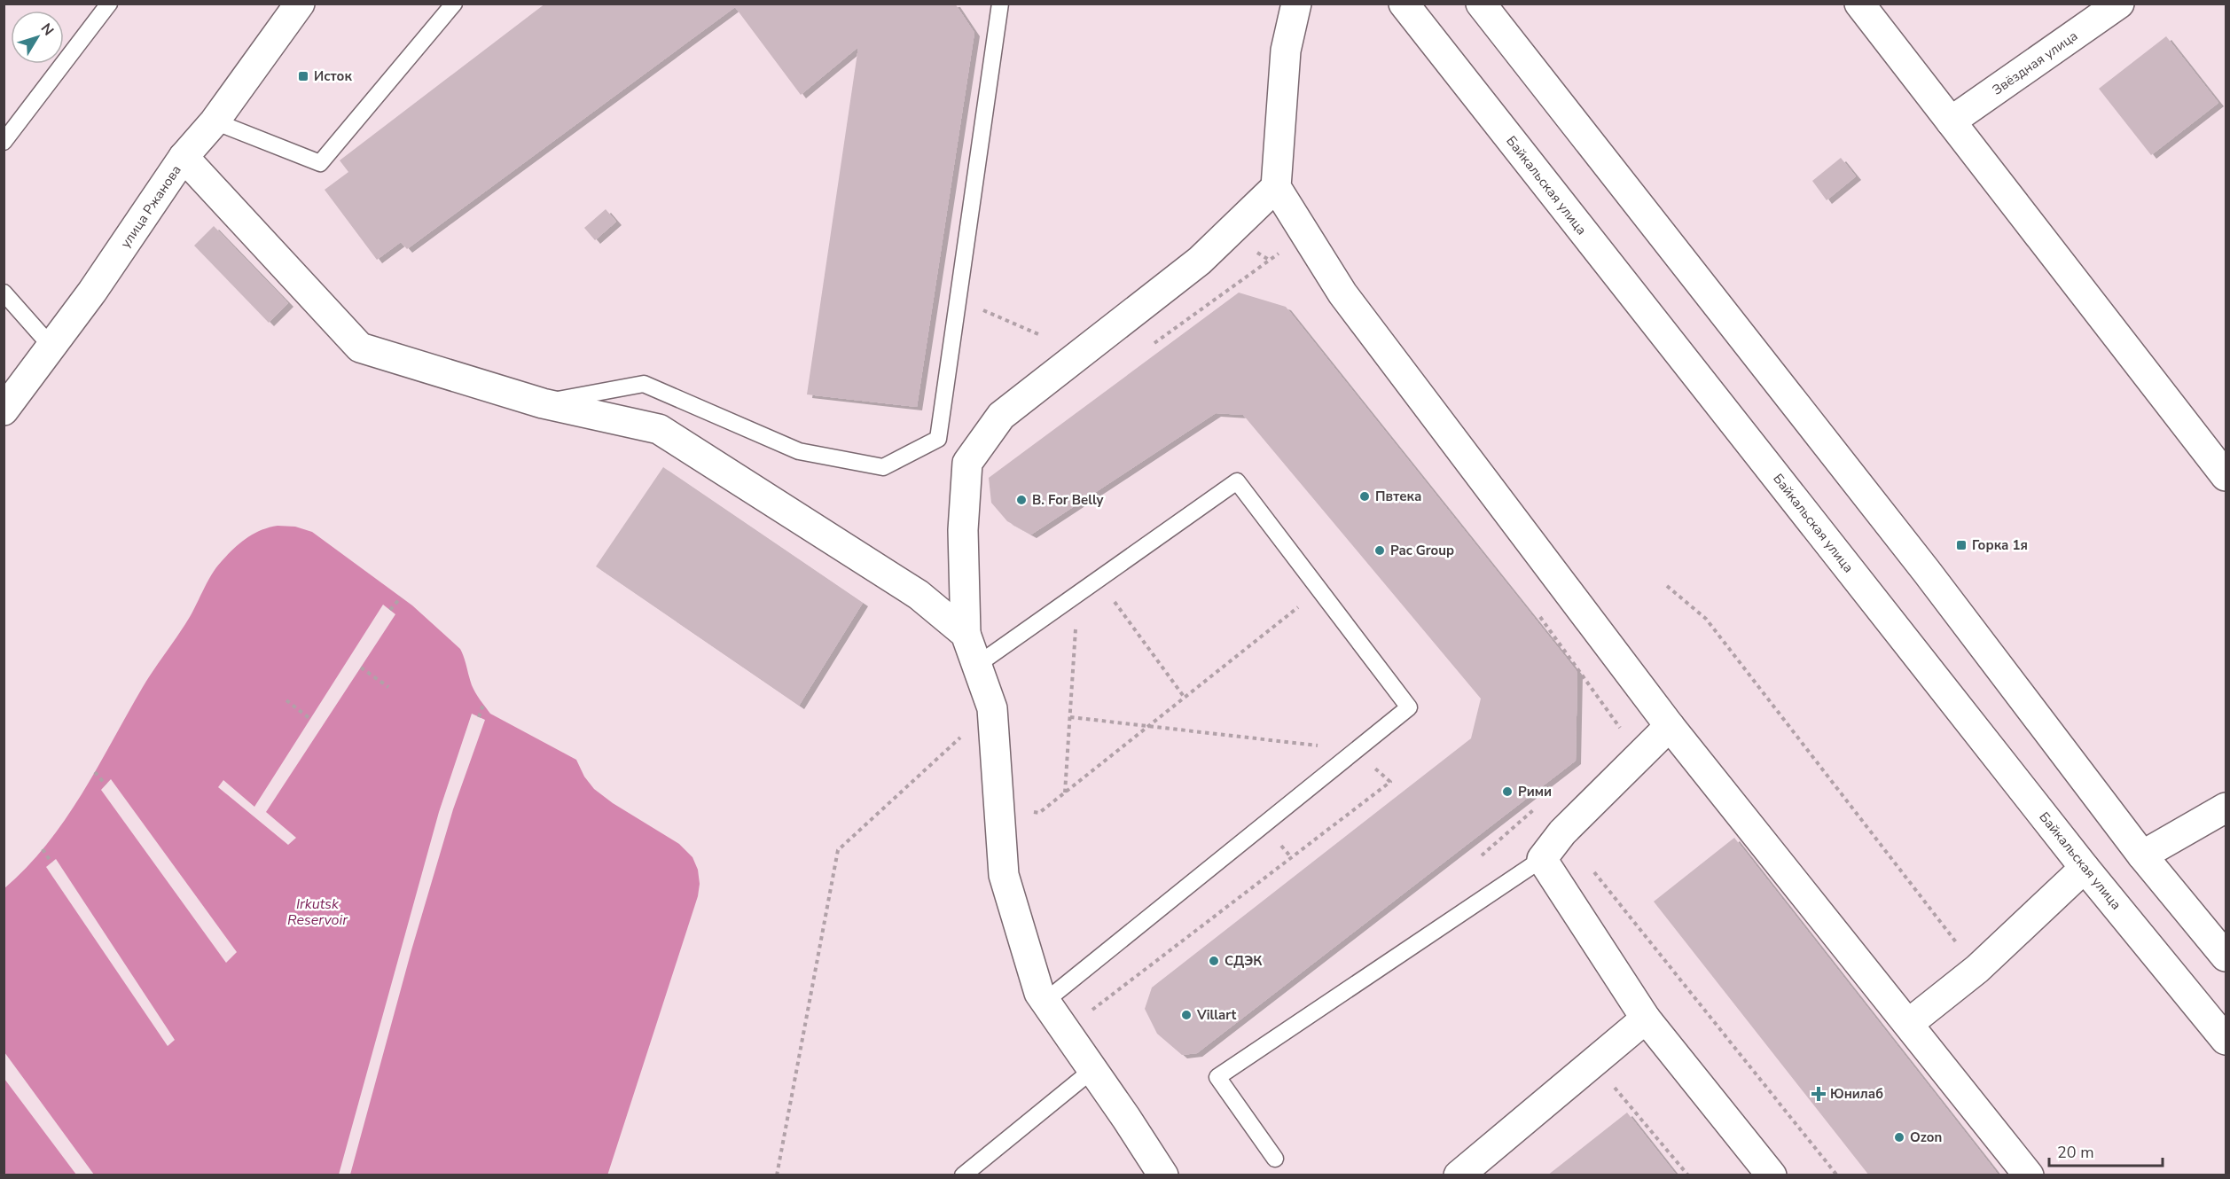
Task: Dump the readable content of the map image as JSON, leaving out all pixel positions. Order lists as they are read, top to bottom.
{
  "streets": {
    "street": ["Звёздная улица", "Байкальская улица", "улица Ржанова"]
  },
  "water": ["Irkutsk Reservoir"],
  "places": {
    "transit": ["Исток", "Горка 1я"],
    "other": [
      "Пвтека",
      "B. For Belly",
      "Pac Group",
      "Рими",
      "СДЭК",
      "Villart",
      "Ozon"
    ],
    "health": ["Юнилаб"]
  },
  "scale_bar": "20 m",
  "north": "top right"
}
